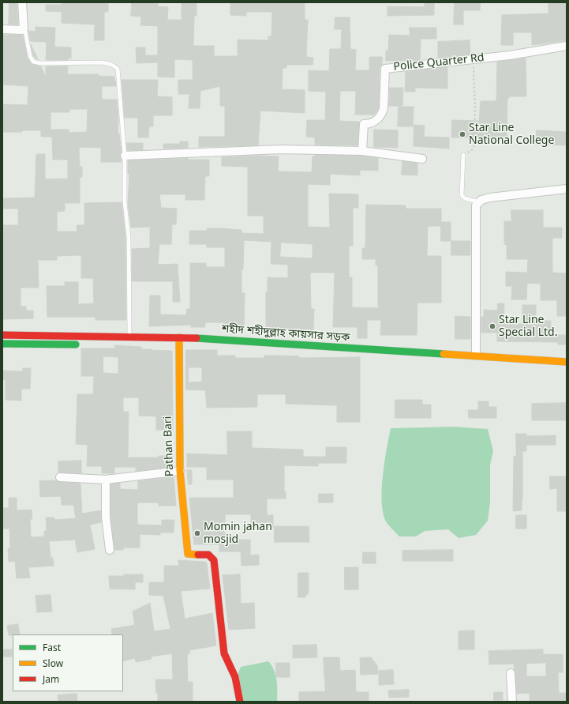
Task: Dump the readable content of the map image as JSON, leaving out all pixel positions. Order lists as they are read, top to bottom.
{
  "streets": {
    "main road": ["শহীদ শহীদুল্লাহ কায়সার সড়ক", "Pathan Bari"],
    "street": ["Police Quarter Rd"]
  },
  "crossings": [
    ["শহীদ শহীদুল্লাহ কায়সার সড়ক", "Pathan Bari"]
  ],
  "places": ["Star Line National College", "Star Line Special Ltd.", "Momin jahan mosjid"],
  "legend": ["Fast", "Slow", "Jam"]
}
